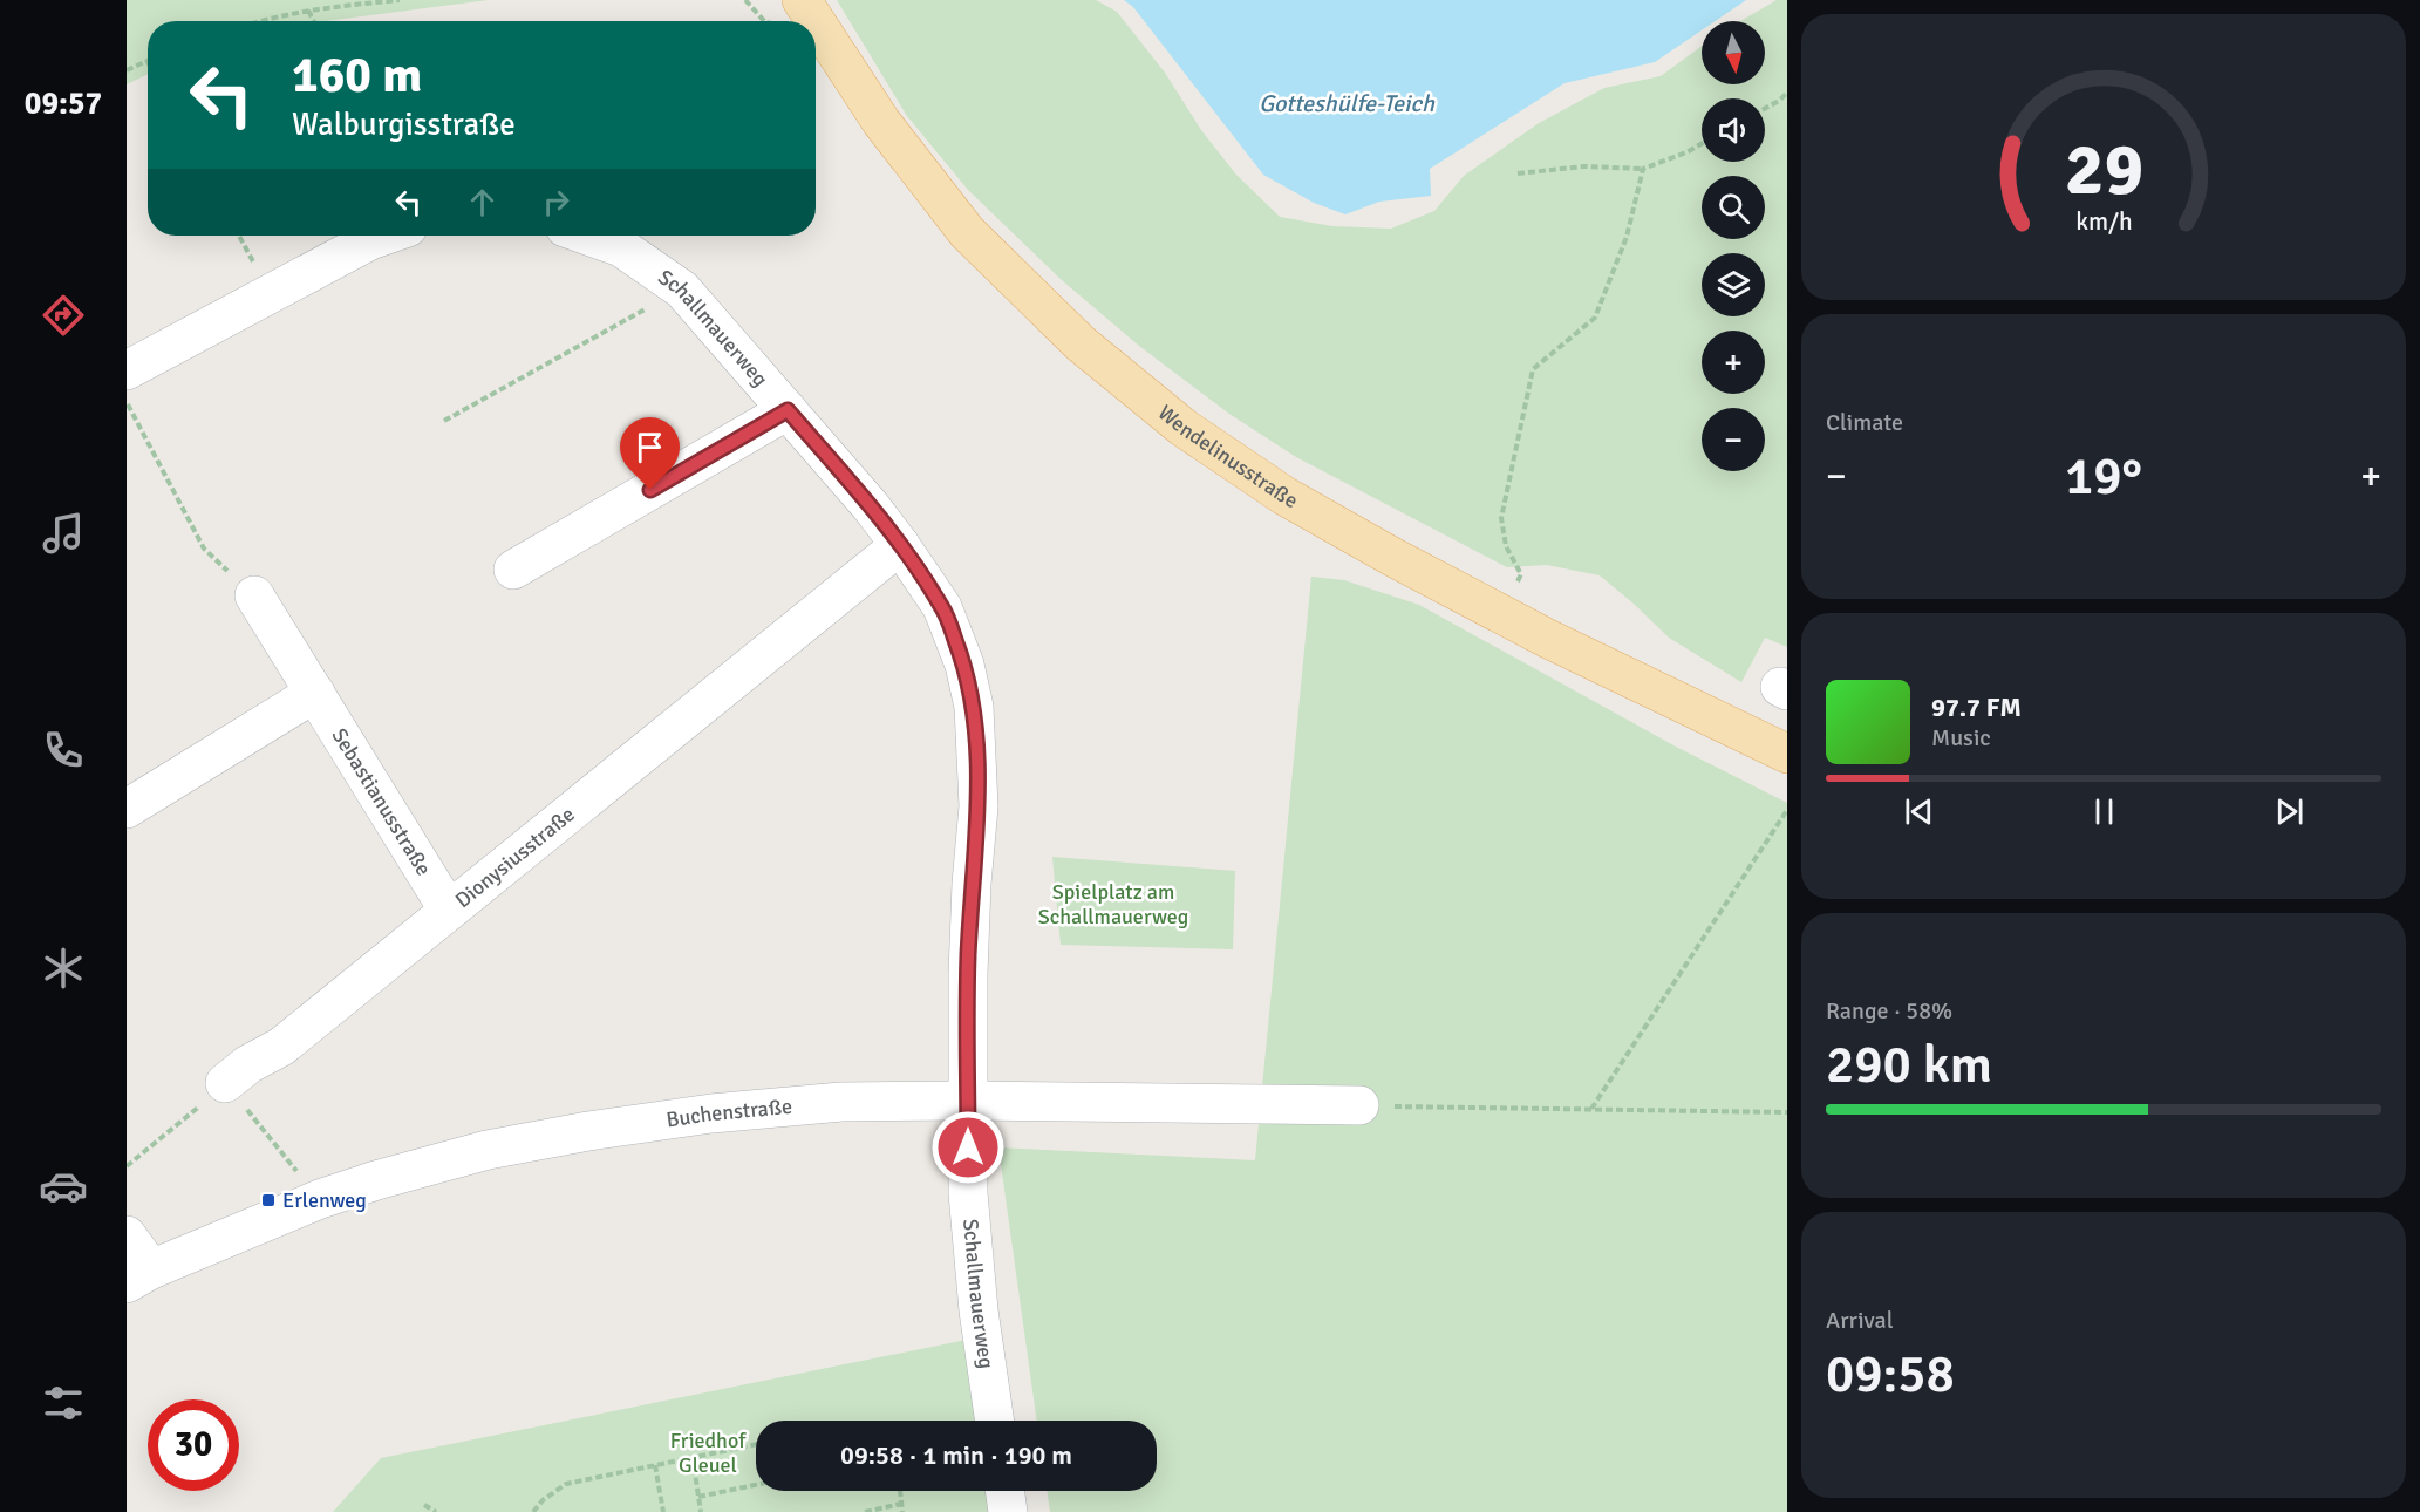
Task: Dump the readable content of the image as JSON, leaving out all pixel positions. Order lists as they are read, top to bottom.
{
  "streets": {
    "main road": ["Wendelinusstraße"],
    "street": [
      "Schallmauerweg",
      "Sebastianusstraße",
      "Dionysiusstraße",
      "Buchenstraße"
    ]
  },
  "crossings": [
    ["Schallmauerweg", "Dionysiusstraße"],
    ["Schallmauerweg", "Buchenstraße"],
    ["Sebastianusstraße", "Dionysiusstraße"]
  ],
  "water": ["Gotteshülfe-Teich"],
  "parks": ["Spielplatz am Schallmauerweg", "Friedhof Gleuel"],
  "places": {
    "transit": ["Erlenweg"]
  },
  "north": "bottom",
  "page": {
    "tabs": "09:57",
    "map_buttons": ["+", "−"],
    "turn": ["160 m", "Walburgisstraße"],
    "tile": [
      "Climate",
      ["Range · 58%", "290 km"],
      ["Arrival", "09:58"]
    ],
    "heat": ["−", "19°", "+"],
    "song": ["97.7 FM", "Music"],
    "limit": "30",
    "trip": "09:58 · 1 min · 190 m",
    "gauge": ["29", "km/h"]
  }
}
